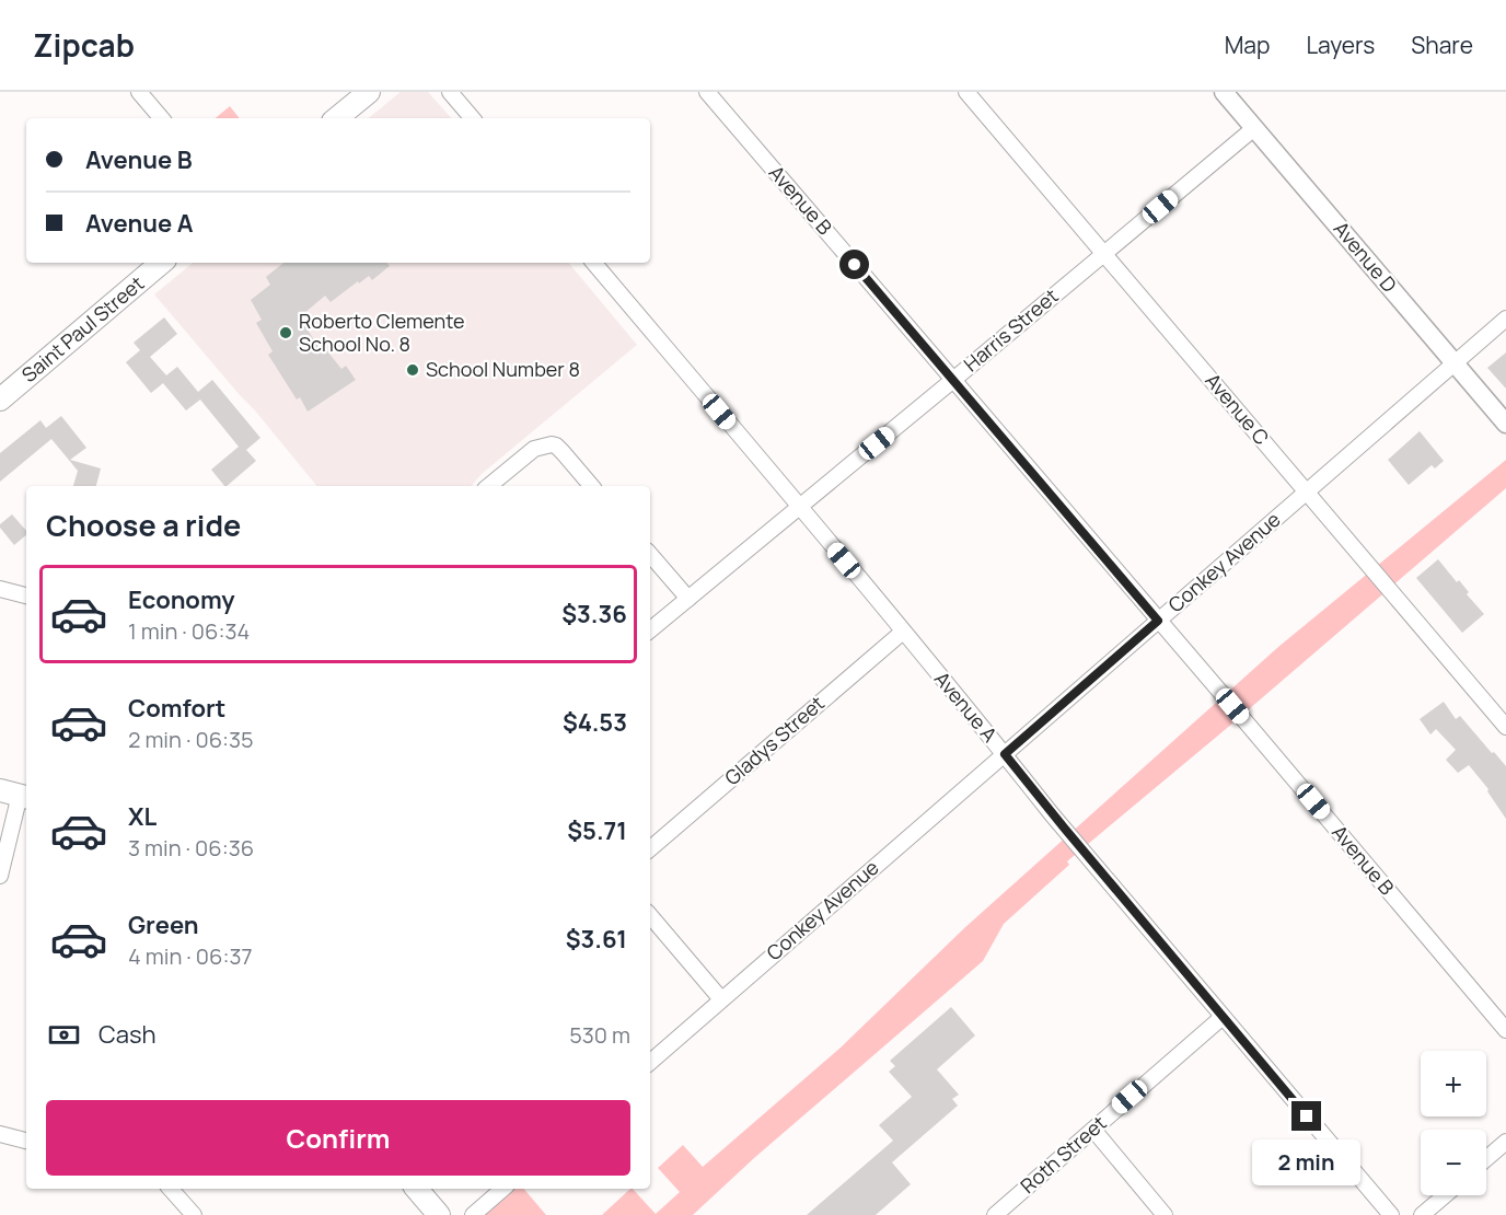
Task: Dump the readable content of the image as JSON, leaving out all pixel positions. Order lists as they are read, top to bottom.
{
  "streets": {
    "main road": ["Saint Paul Street"],
    "street": [
      "Avenue B",
      "Avenue D",
      "Harris Street",
      "Avenue C",
      "Conkey Avenue",
      "Avenue A",
      "Gladys Street",
      "Roth Street"
    ]
  },
  "crossings": [
    ["Avenue B", "Harris Street"],
    ["Avenue B", "Conkey Avenue"],
    ["Avenue D", "Harris Street"],
    ["Avenue D", "Conkey Avenue"],
    ["Harris Street", "Avenue C"],
    ["Harris Street", "Avenue A"],
    ["Avenue C", "Conkey Avenue"],
    ["Conkey Avenue", "Avenue A"],
    ["Avenue A", "Gladys Street"],
    ["Avenue A", "Roth Street"]
  ],
  "places": ["Roberto Clemente School No. 8", "School Number 8"],
  "page": {
    "header": "Zipcab",
    "nav": ["Map", "Layers", "Share"],
    "banner": ["Avenue B", "Avenue A"],
    "heading": "Choose a ride",
    "list": [
      {
        "name": "Economy",
        "note": "1 min · 06:34",
        "value": "$3.36"
      },
      {
        "name": "Comfort",
        "note": "2 min · 06:35",
        "value": "$4.53"
      },
      {
        "name": "XL",
        "note": "3 min · 06:36",
        "value": "$5.71"
      },
      {
        "name": "Green",
        "note": "4 min · 06:37",
        "value": "$3.61"
      }
    ],
    "pay": ["Cash", "530 m"],
    "map_buttons": ["+", "−"],
    "buttons": "Confirm",
    "bubble": "2 min"
  }
}
